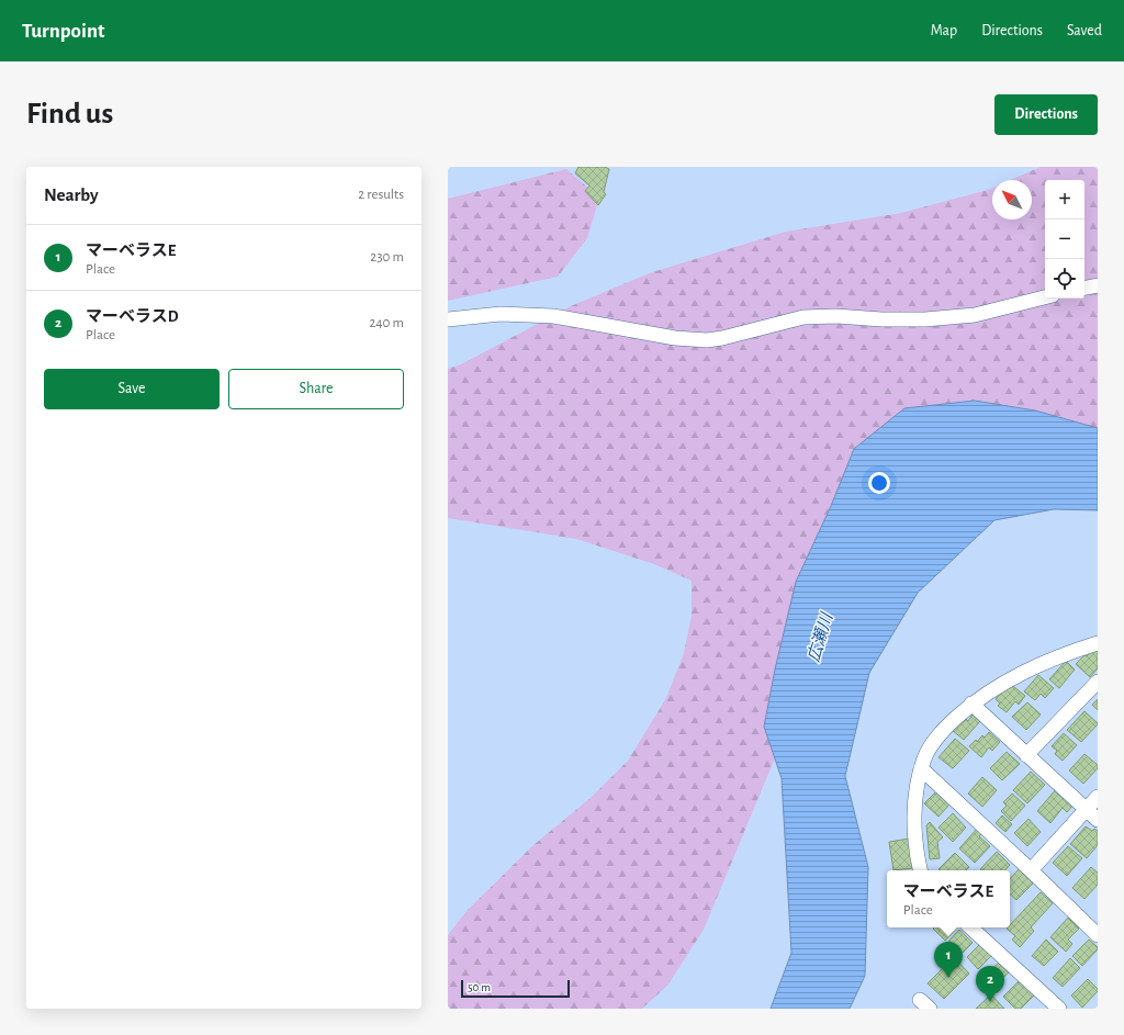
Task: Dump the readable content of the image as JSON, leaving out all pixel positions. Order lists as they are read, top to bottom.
{
  "water": ["広瀬川"],
  "scale_bar": "50 m",
  "north": "top left",
  "page": {
    "header": "Turnpoint",
    "nav": ["Map", "Directions", "Saved"],
    "buttons": [
      "Directions",
      ["Save", "Share"]
    ],
    "title": "Find us",
    "heading": ["Nearby", "2 results"],
    "map_buttons": ["+", "−"],
    "list": [
      {
        "mark": "1",
        "name": "マーベラスE",
        "note": "Place",
        "value": "230 m"
      },
      {
        "mark": "2",
        "name": "マーベラスD",
        "note": "Place",
        "value": "240 m"
      }
    ],
    "popup": ["マーベラスE", "Place"],
    "pins": ["1", "2"],
    "scale": "50 m"
  }
}
